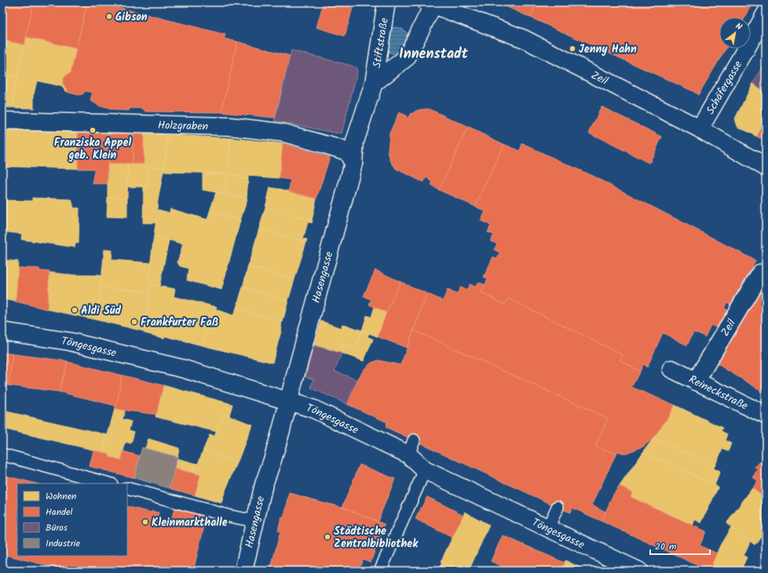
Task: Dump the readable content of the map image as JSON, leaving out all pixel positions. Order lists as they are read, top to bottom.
{
  "streets": {
    "street": [
      "Stiftstraße",
      "Zeil",
      "Schäfergasse",
      "Holzgraben",
      "Hasengasse",
      "Töngesgasse",
      "Reineckstraße"
    ]
  },
  "crossings": [
    ["Stiftstraße", "Hasengasse"],
    ["Zeil", "Schäfergasse"],
    ["Zeil", "Reineckstraße"],
    ["Holzgraben", "Hasengasse"],
    ["Hasengasse", "Töngesgasse"]
  ],
  "districts": ["Innenstadt"],
  "places": [
    "Gibson",
    "Jenny Hahn",
    "Franziska Appel geb. Klein",
    "Aldi Süd",
    "Frankfurter Faß",
    "Kleinmarkthalle",
    "Städtische Zentralbibliothek"
  ],
  "legend": [
    "Wohnen",
    "Handel",
    "Büros",
    "Industrie"
  ],
  "scale_bar": "20 m",
  "north": "top right"
}
